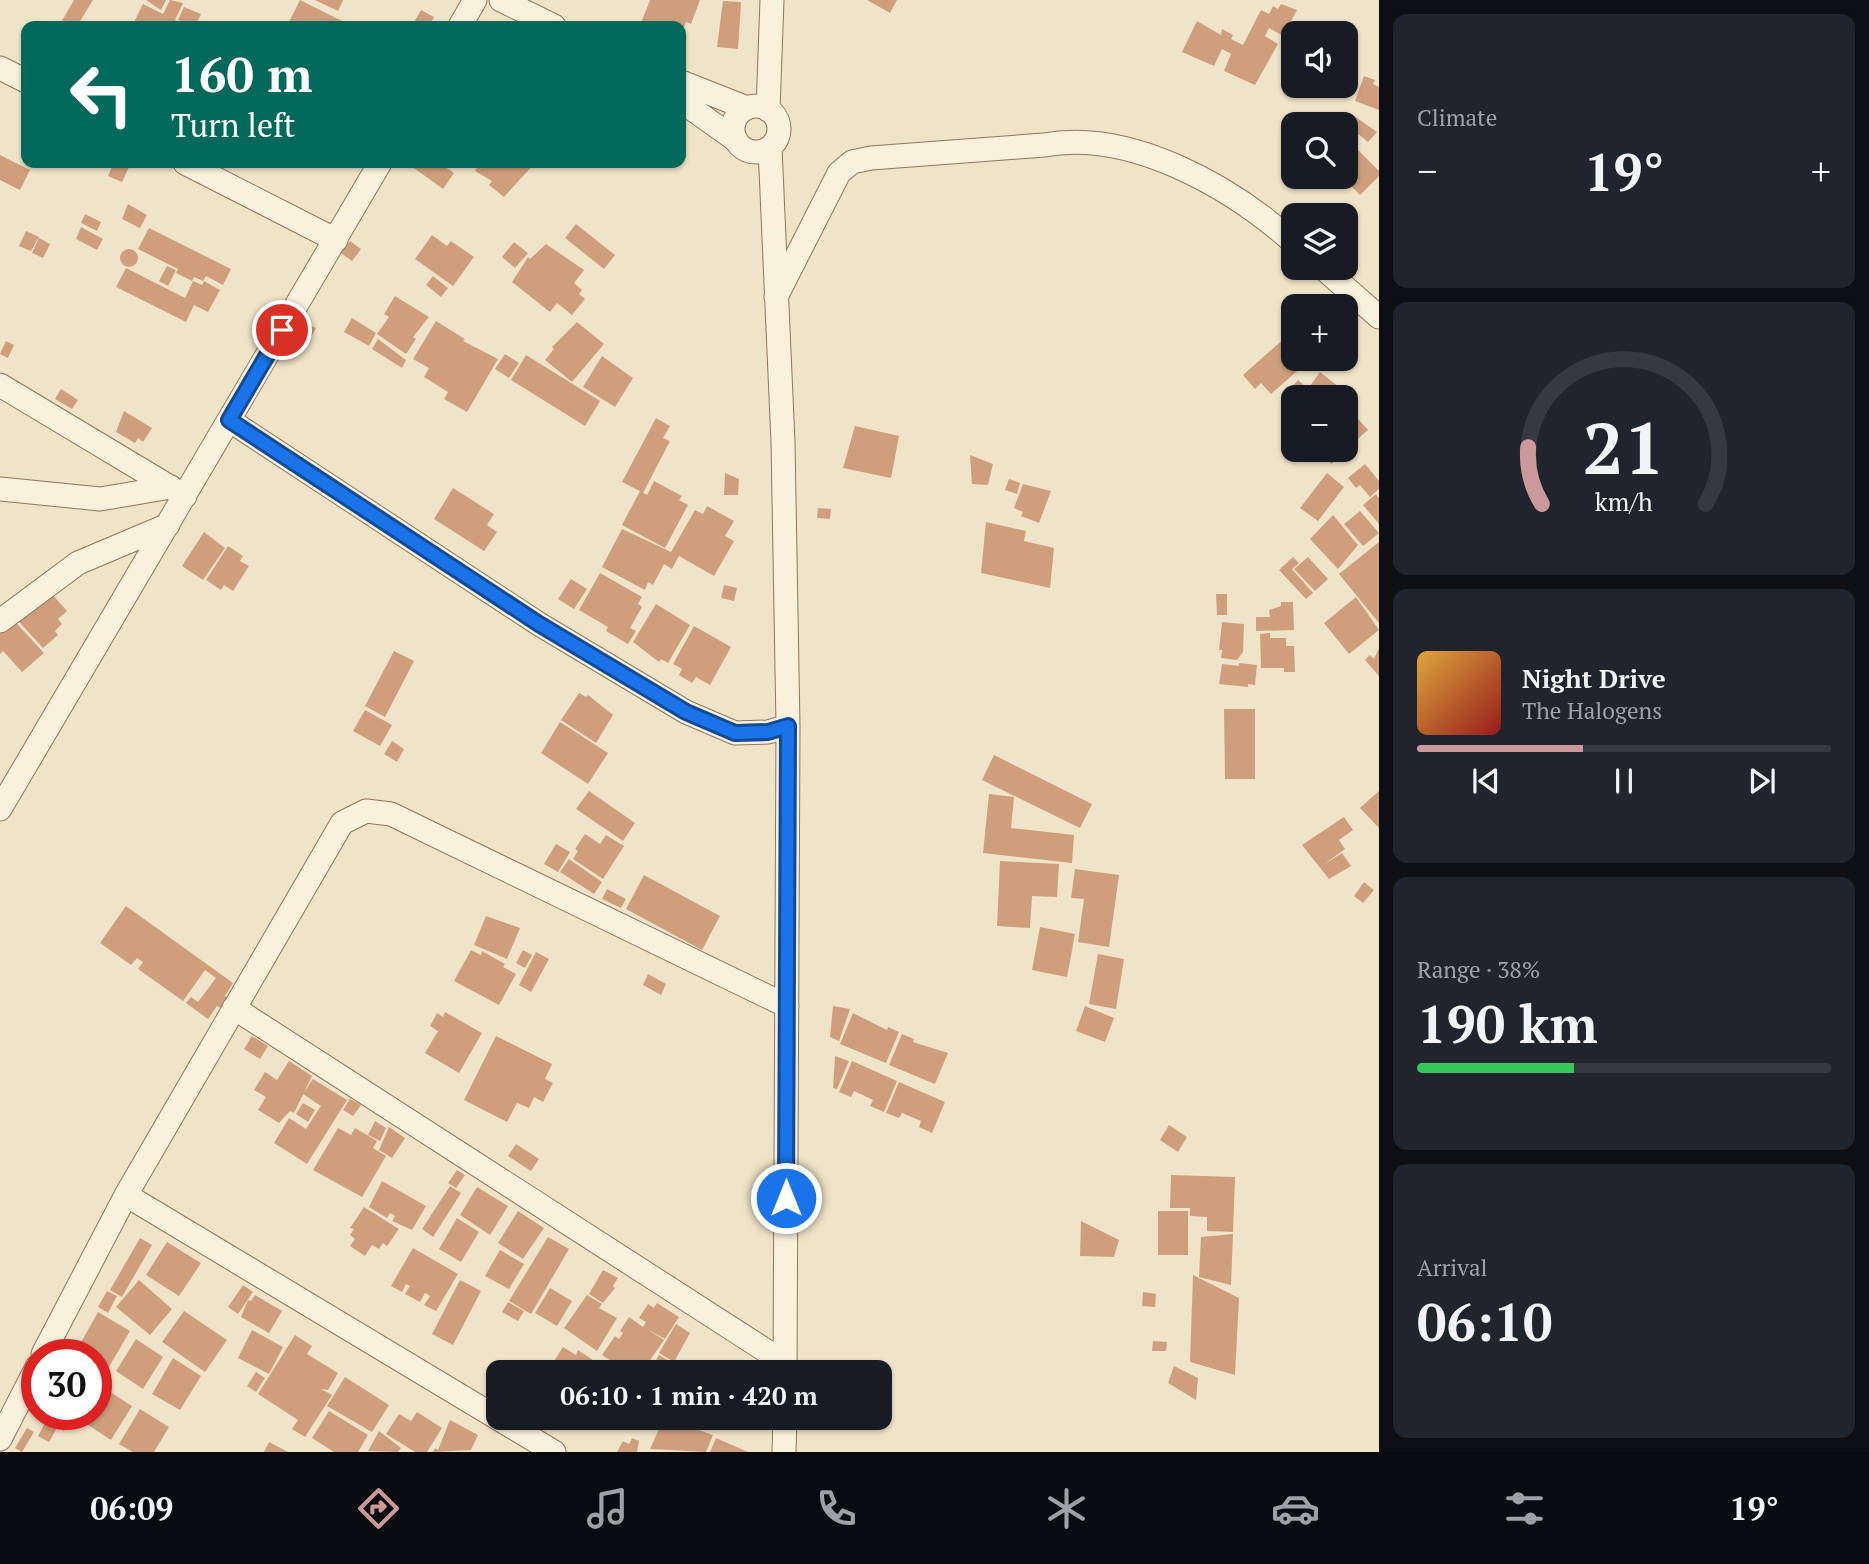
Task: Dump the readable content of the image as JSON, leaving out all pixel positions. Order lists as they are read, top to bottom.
{
  "page": {
    "tile": [
      "Climate",
      ["Range · 38%", "190 km"],
      ["Arrival", "06:10"]
    ],
    "map_buttons": ["+", "−"],
    "turn": ["160 m", "Turn left"],
    "heat": ["−", "19°", "+"],
    "song": ["Night Drive", "The Halogens"],
    "limit": "30",
    "trip": "06:10 · 1 min · 420 m",
    "tabs": ["06:09", "19°"],
    "gauge": ["21", "km/h"]
  }
}
